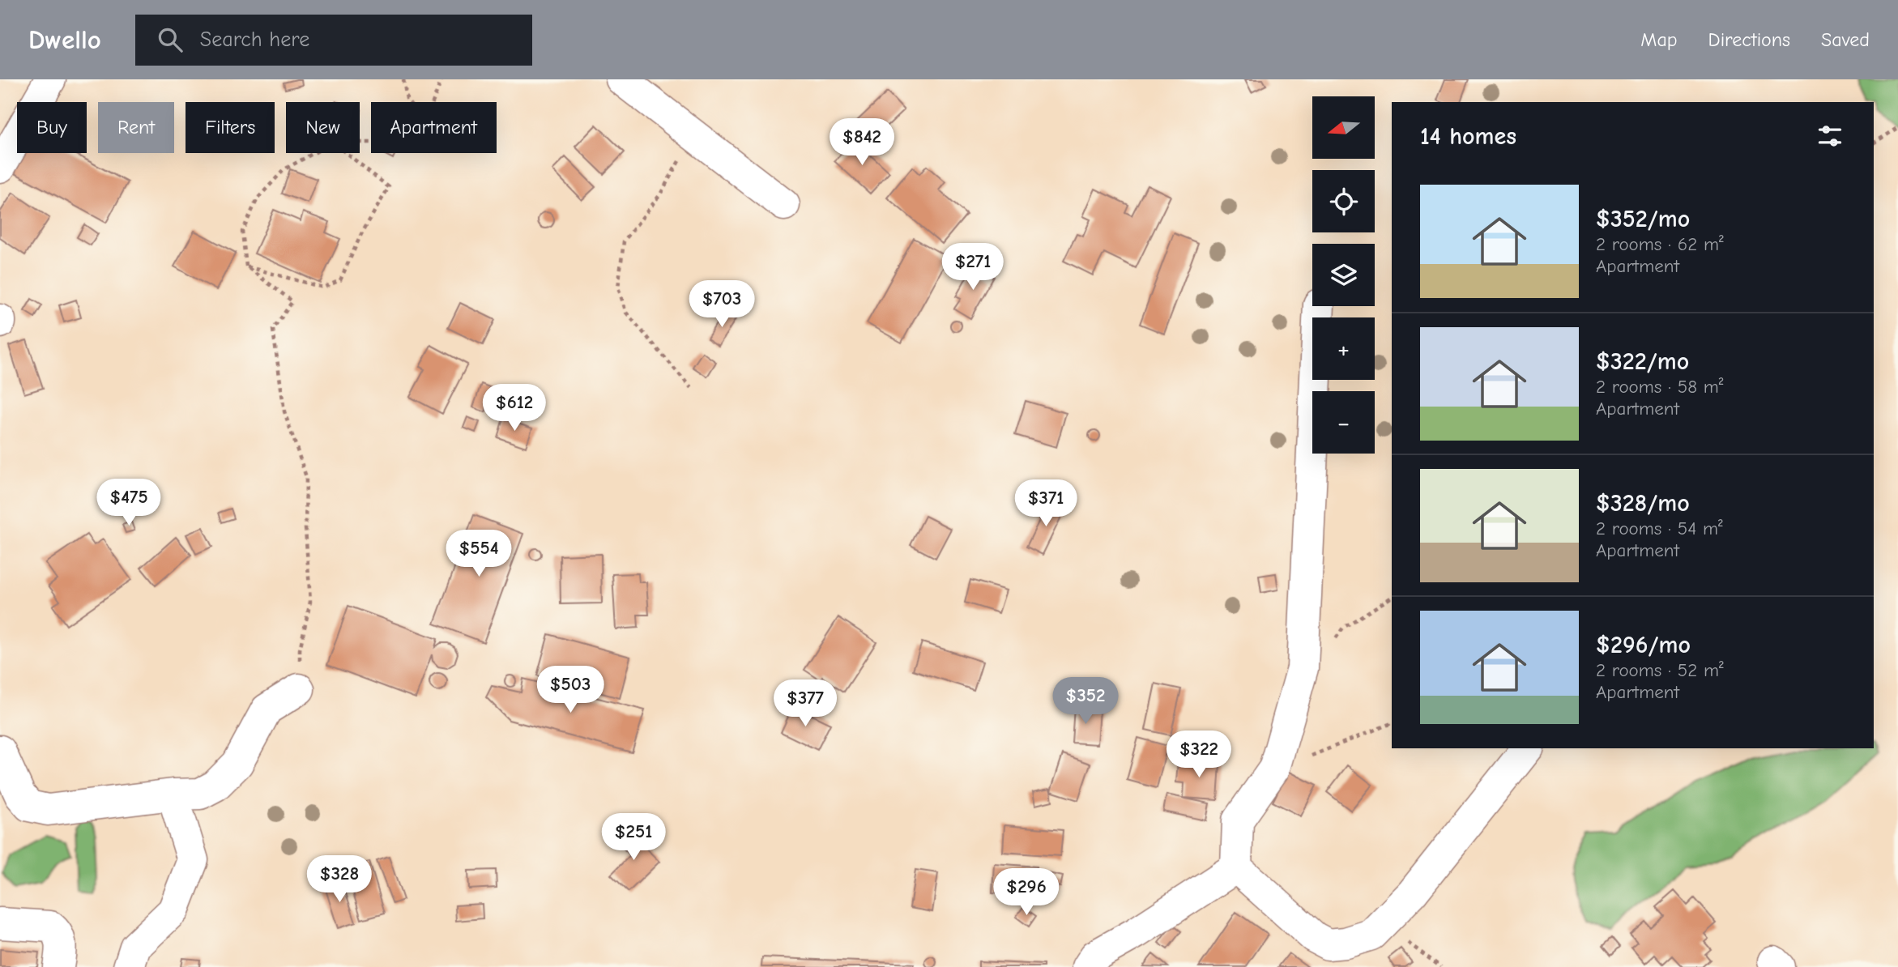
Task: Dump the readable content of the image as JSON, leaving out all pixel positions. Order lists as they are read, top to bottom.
{
  "north": "left",
  "page": {
    "header": "Dwello",
    "search": "Search here",
    "nav": ["Map", "Directions", "Saved"],
    "map_buttons": ["+", "−"],
    "chip": [
      "Buy",
      "Rent",
      "Filters",
      "New",
      "Apartment"
    ],
    "heading": "14 homes",
    "price": [
      "$842",
      "$271",
      "$703",
      "$612",
      "$475",
      "$371",
      "$554",
      "$503",
      "$352",
      "$377",
      "$322",
      "$251",
      "$328",
      "$296"
    ],
    "list": [
      {
        "name": "$352/mo",
        "note": "2 rooms · 62 m² · Apartment"
      },
      {
        "name": "$322/mo",
        "note": "2 rooms · 58 m² · Apartment"
      },
      {
        "name": "$328/mo",
        "note": "2 rooms · 54 m² · Apartment"
      },
      {
        "name": "$296/mo",
        "note": "2 rooms · 52 m² · Apartment"
      }
    ]
  }
}
